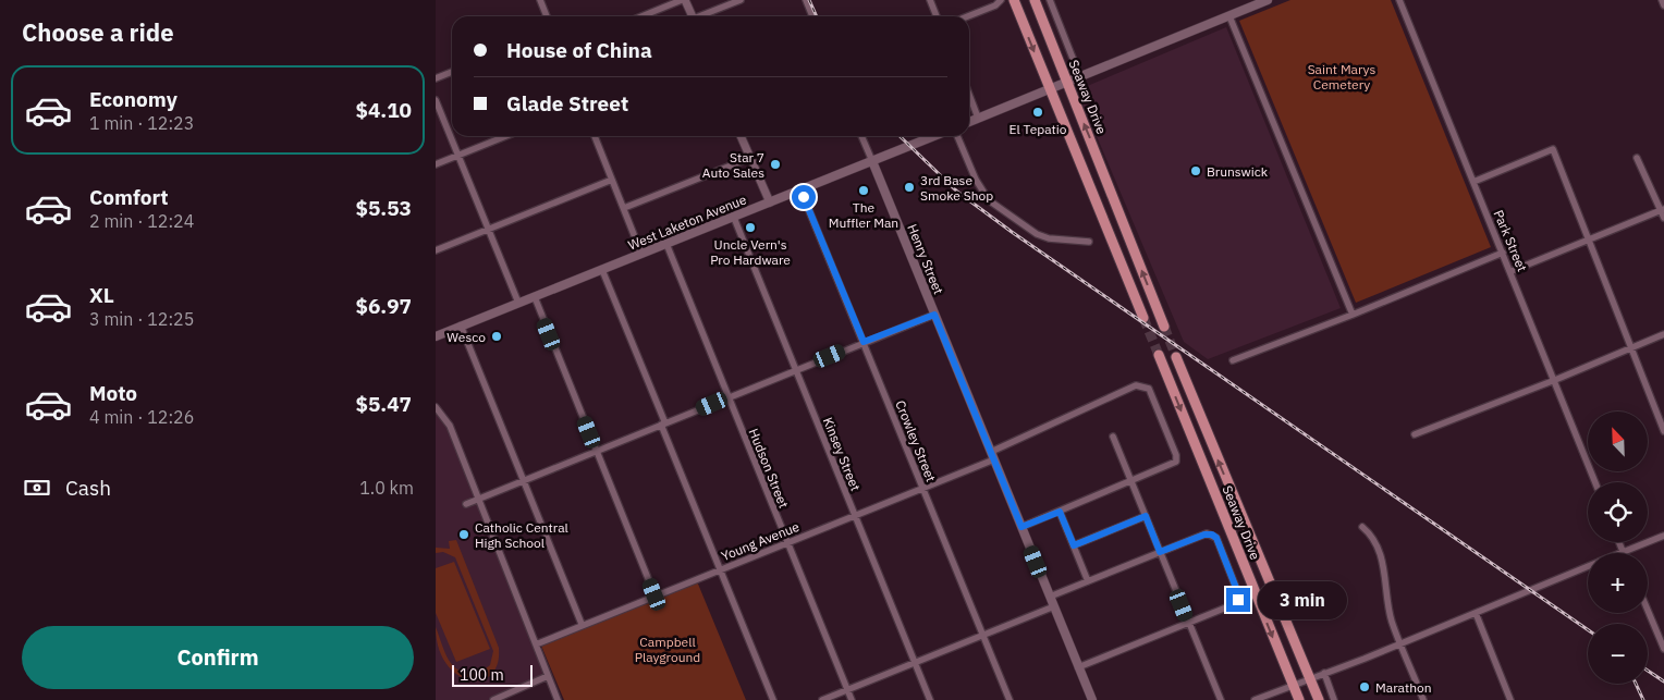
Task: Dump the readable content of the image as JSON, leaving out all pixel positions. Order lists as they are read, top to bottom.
{
  "streets": {
    "highway": ["Seaway Drive"],
    "main road": ["West Laketon Avenue", "Henry Street"],
    "street": [
      "Park Street",
      "Crowley Street",
      "Kinsey Street",
      "Hudson Street",
      "Young Avenue"
    ]
  },
  "crossings": [
    ["West Laketon Avenue", "Henry Street"],
    ["West Laketon Avenue", "Crowley Street"],
    ["West Laketon Avenue", "Kinsey Street"],
    ["West Laketon Avenue", "Hudson Street"],
    ["Henry Street", "Young Avenue"],
    ["Crowley Street", "Young Avenue"],
    ["Kinsey Street", "Young Avenue"],
    ["Hudson Street", "Young Avenue"]
  ],
  "parks": ["Saint Marys Cemetery", "Campbell Playground"],
  "places": [
    "El Tepatio",
    "Star 7 Auto Sales",
    "Brunswick",
    "3rd Base Smoke Shop",
    "The Muffler Man",
    "Uncle Vern's Pro Hardware",
    "Wesco",
    "Catholic Central High School",
    "Marathon"
  ],
  "scale_bar": "100 m",
  "north": "top left",
  "page": {
    "heading": "Choose a ride",
    "banner": ["House of China", "Glade Street"],
    "list": [
      {
        "name": "Economy",
        "note": "1 min · 12:23",
        "value": "$4.10"
      },
      {
        "name": "Comfort",
        "note": "2 min · 12:24",
        "value": "$5.53"
      },
      {
        "name": "XL",
        "note": "3 min · 12:25",
        "value": "$6.97"
      },
      {
        "name": "Moto",
        "note": "4 min · 12:26",
        "value": "$5.47"
      }
    ],
    "map_buttons": ["+", "−"],
    "pay": ["Cash", "1.0 km"],
    "bubble": "3 min",
    "buttons": "Confirm",
    "scale": "100 m"
  }
}
